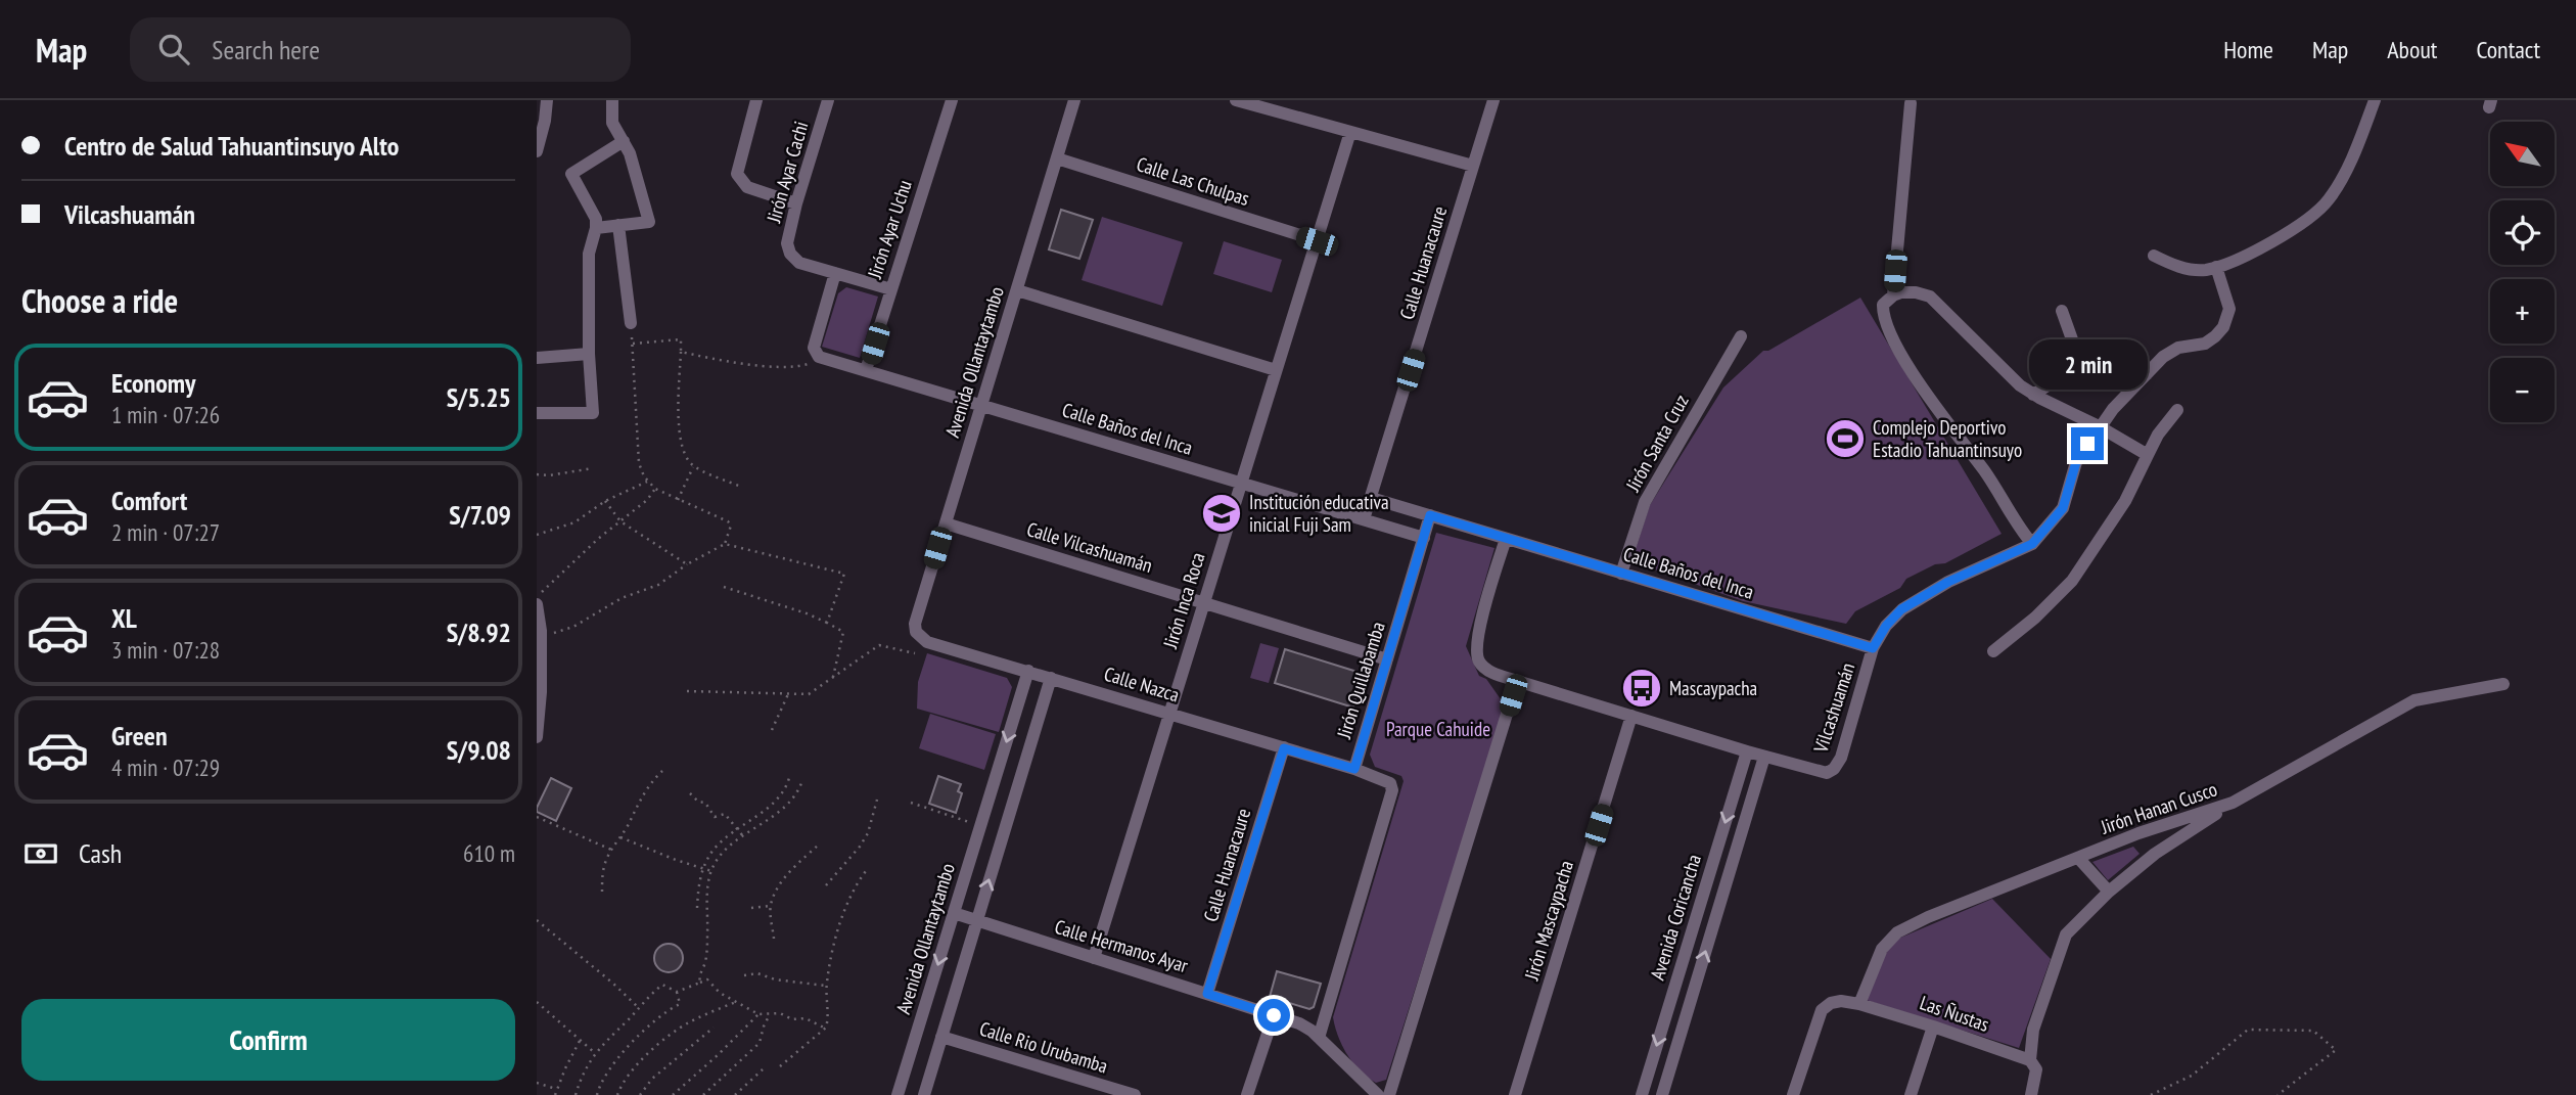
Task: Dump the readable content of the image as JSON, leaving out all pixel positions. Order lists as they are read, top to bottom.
{
  "streets": {
    "street": [
      "Jirón Ayar Cachi",
      "Calle Las Chulpas",
      "Jirón Ayar Uchu",
      "Calle Huanacaure",
      "Avenida Ollantaytambo",
      "Calle Baños del Inca",
      "Jirón Santa Cruz",
      "Calle Vilcashuamán",
      "Jirón Inca Roca",
      "Jirón Quillabamba",
      "Calle Nazca",
      "Vilcashuamán",
      "Jirón Hanan Cusco",
      "Avenida Coricancha",
      "Jirón Mascaypacha",
      "Calle Hermanos Ayar",
      "Las Ñustas",
      "Calle Rio Urubamba"
    ]
  },
  "crossings": [
    ["Calle Las Chulpas", "Avenida Ollantaytambo"],
    ["Calle Las Chulpas", "Jirón Inca Roca"],
    ["Jirón Ayar Uchu", "Calle Baños del Inca"],
    ["Calle Huanacaure", "Calle Baños del Inca"],
    ["Calle Huanacaure", "Calle Nazca"],
    ["Calle Huanacaure", "Calle Hermanos Ayar"],
    ["Avenida Ollantaytambo", "Calle Baños del Inca"],
    ["Avenida Ollantaytambo", "Calle Vilcashuamán"],
    ["Avenida Ollantaytambo", "Calle Nazca"],
    ["Avenida Ollantaytambo", "Calle Hermanos Ayar"],
    ["Calle Baños del Inca", "Jirón Santa Cruz"],
    ["Calle Baños del Inca", "Jirón Inca Roca"],
    ["Calle Baños del Inca", "Jirón Quillabamba"],
    ["Calle Baños del Inca", "Vilcashuamán"],
    ["Calle Vilcashuamán", "Jirón Inca Roca"],
    ["Calle Vilcashuamán", "Jirón Quillabamba"],
    ["Jirón Inca Roca", "Calle Nazca"],
    ["Jirón Inca Roca", "Calle Hermanos Ayar"],
    ["Jirón Quillabamba", "Calle Nazca"],
    ["Jirón Quillabamba", "Calle Hermanos Ayar"],
    ["Vilcashuamán", "Avenida Coricancha"],
    ["Jirón Hanan Cusco", "Las Ñustas"]
  ],
  "parks": ["Parque Cahuide"],
  "places": {
    "sports": ["Complejo Deportivo Estadio Tahuantinsuyo"],
    "school or university": ["Institución educativa inicial Fuji Sam"],
    "bus stop": ["Mascaypacha"]
  },
  "north": "top left",
  "page": {
    "header": "Map",
    "search": "Search here",
    "nav": [
      "Home",
      "Map",
      "About",
      "Contact"
    ],
    "banner": ["Centro de Salud Tahuantinsuyo Alto", "Vilcashuamán"],
    "map_buttons": ["+", "−"],
    "heading": "Choose a ride",
    "bubble": "2 min",
    "list": [
      {
        "name": "Economy",
        "note": "1 min · 07:26",
        "value": "S/5.25"
      },
      {
        "name": "Comfort",
        "note": "2 min · 07:27",
        "value": "S/7.09"
      },
      {
        "name": "XL",
        "note": "3 min · 07:28",
        "value": "S/8.92"
      },
      {
        "name": "Green",
        "note": "4 min · 07:29",
        "value": "S/9.08"
      }
    ],
    "pay": ["Cash", "610 m"],
    "buttons": "Confirm"
  }
}
